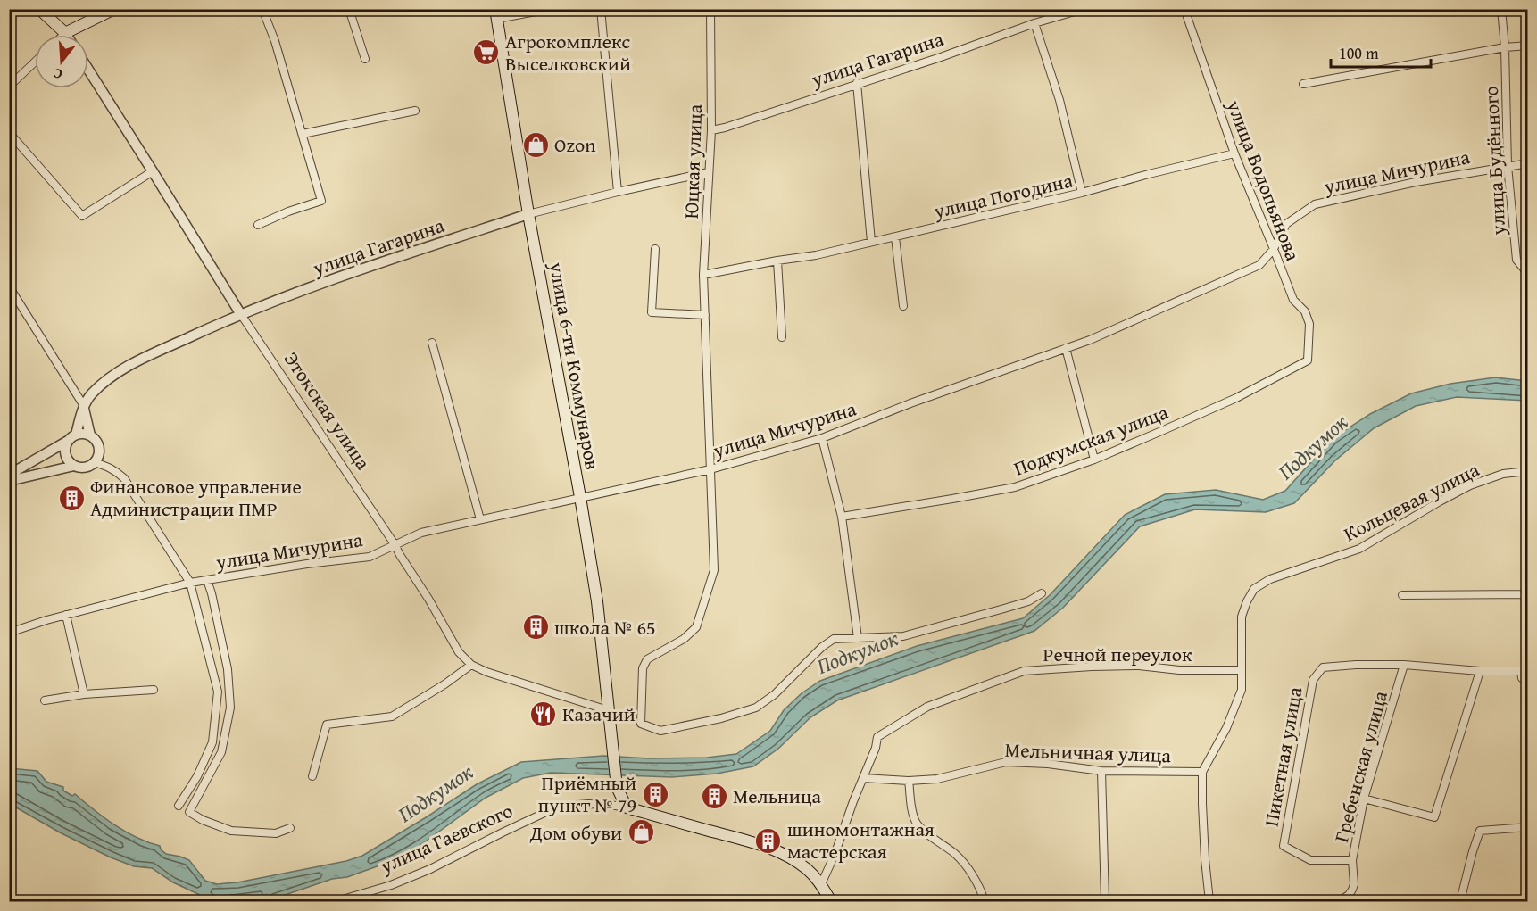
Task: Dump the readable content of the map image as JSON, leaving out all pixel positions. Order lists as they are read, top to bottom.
{
  "streets": {
    "main road": ["улица 6-ти Коммунаров", "улица Гаевского"],
    "street": [
      "улица Гагарина",
      "улица Будённого",
      "Юцкая улица",
      "улица Мичурина",
      "улица Водопьянова",
      "улица Погодина",
      "Этокская улица",
      "Подкумская улица",
      "Кольцевая улица",
      "Речной переулок",
      "Мельничная улица",
      "Пикетная улица",
      "Гребенская улица"
    ]
  },
  "crossings": [
    ["улица Гагарина", "Юцкая улица"],
    ["улица Гагарина", "улица 6-ти Коммунаров"],
    ["улица Гагарина", "Этокская улица"],
    ["улица Будённого", "улица Мичурина"],
    ["Юцкая улица", "улица Мичурина"],
    ["Юцкая улица", "улица Погодина"],
    ["улица Мичурина", "улица Водопьянова"],
    ["улица Мичурина", "улица 6-ти Коммунаров"],
    ["улица Мичурина", "Этокская улица"],
    ["улица Водопьянова", "улица Погодина"],
    ["улица Водопьянова", "Подкумская улица"],
    ["улица 6-ти Коммунаров", "Этокская улица"],
    ["улица 6-ти Коммунаров", "улица Гаевского"],
    ["Кольцевая улица", "Речной переулок"],
    ["Кольцевая улица", "Мельничная улица"],
    ["Речной переулок", "Мельничная улица"],
    ["Речной переулок", "улица Гаевского"],
    ["Пикетная улица", "Гребенская улица"]
  ],
  "water": ["Подкумок"],
  "places": {
    "supermarket": ["Агрокомплекс Выселковский"],
    "shop": ["Ozon", "Дом обуви"],
    "building": [
      "Финансовое управление Администрации ПМР",
      "школа № 65",
      "Приёмный пункт № 79",
      "Мельница",
      "шиномонтажная мастерская"
    ],
    "restaurant": ["Казачий"]
  },
  "scale_bar": "100 m",
  "north": "bottom"
}
